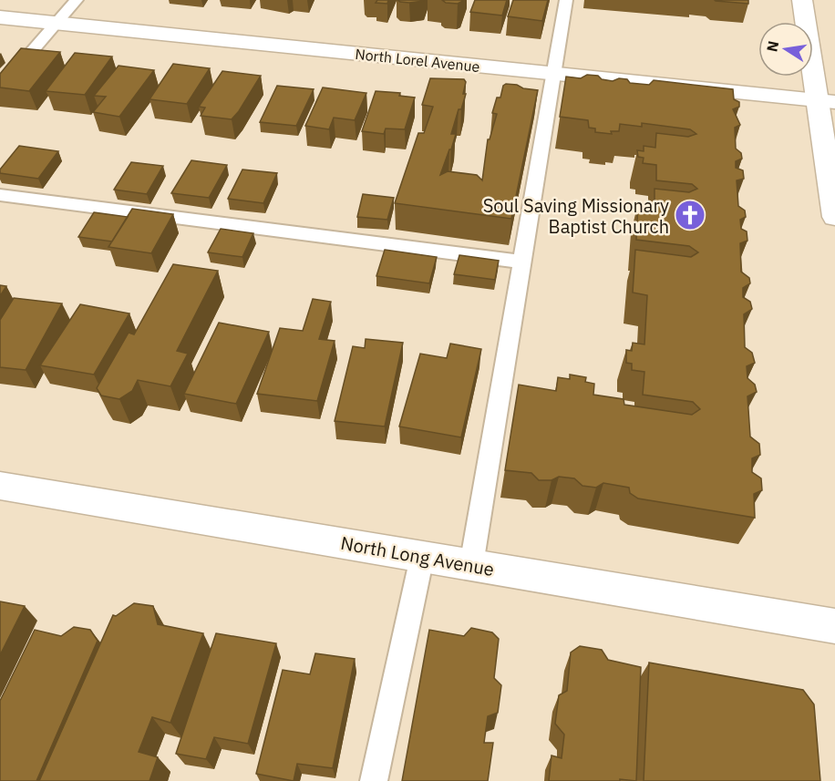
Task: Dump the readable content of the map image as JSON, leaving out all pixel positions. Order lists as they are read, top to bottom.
{
  "streets": {
    "street": ["North Lorel Avenue", "North Long Avenue"]
  },
  "places": {
    "church": ["Soul Saving Missionary Baptist Church"]
  },
  "north": "left"
}
